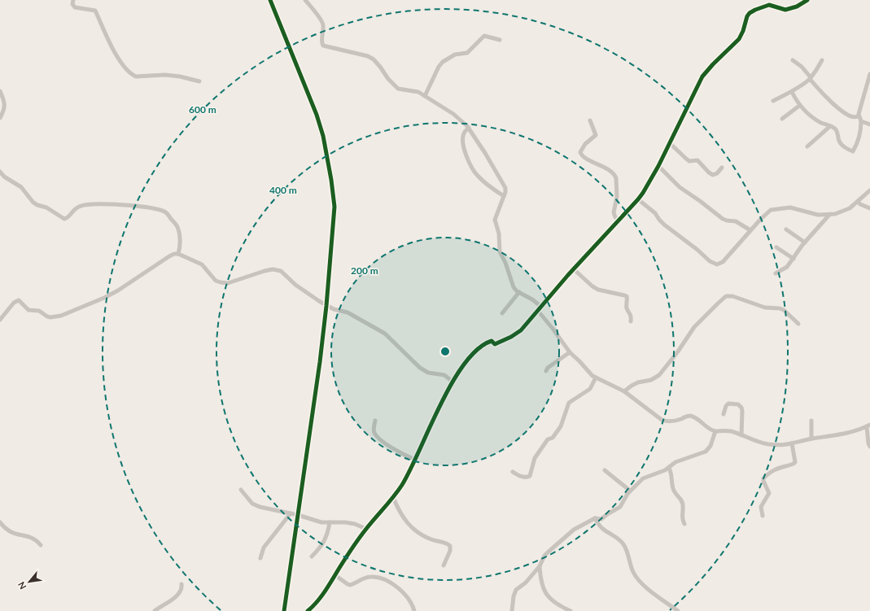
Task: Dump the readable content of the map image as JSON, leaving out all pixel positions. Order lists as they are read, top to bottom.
{
  "north": "bottom left",
  "rings": ["600 m", "400 m", "200 m"]
}
